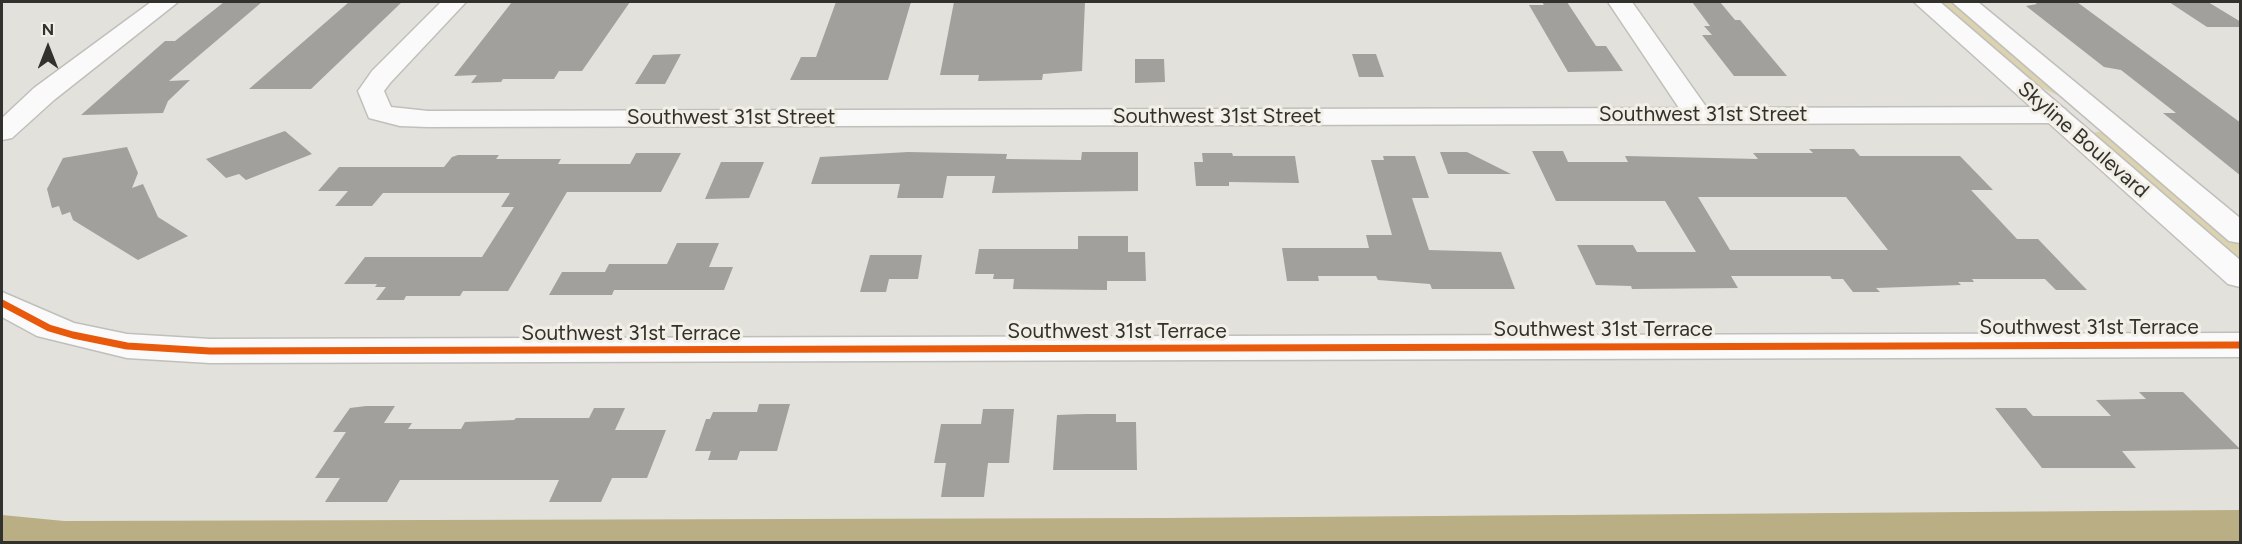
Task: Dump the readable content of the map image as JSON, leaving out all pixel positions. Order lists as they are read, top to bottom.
{
  "streets": {
    "street": ["Southwest 31st Street", "Skyline Boulevard", "Southwest 31st Terrace"]
  },
  "crossings": [
    ["Southwest 31st Street", "Skyline Boulevard"]
  ],
  "north": "top"
}
